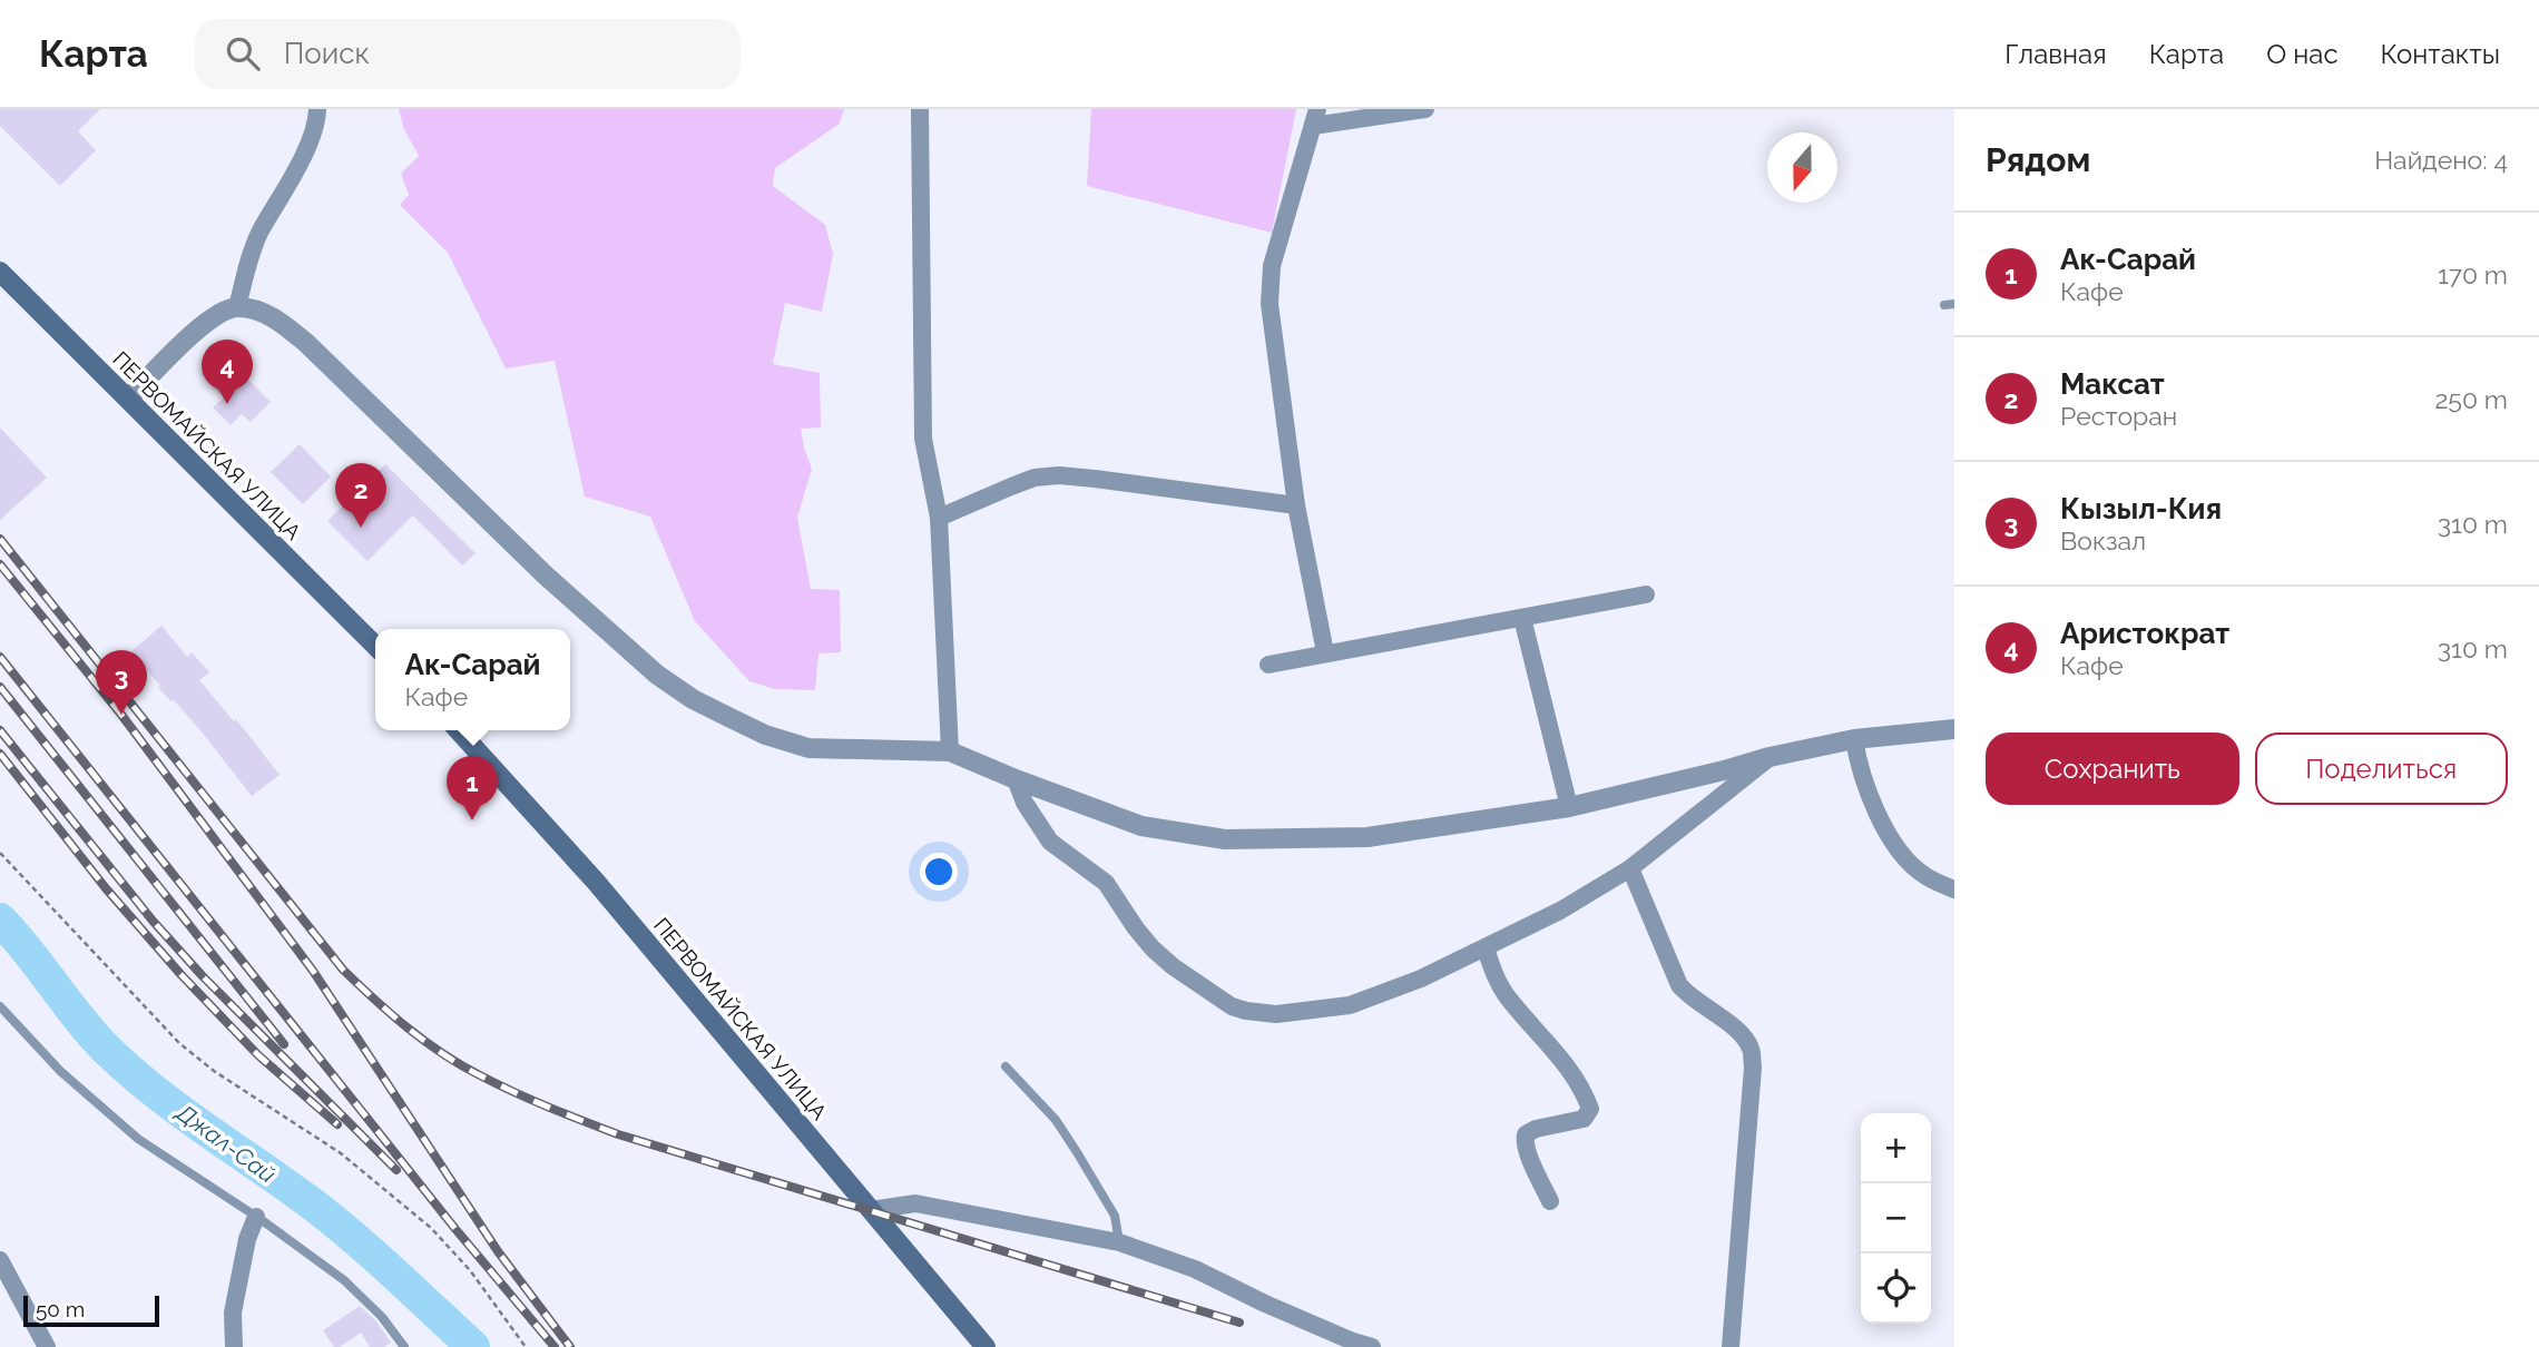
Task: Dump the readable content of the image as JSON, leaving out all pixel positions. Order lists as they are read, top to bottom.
{
  "streets": {
    "main road": ["ПЕРВОМАЙСКАЯ УЛИЦА"]
  },
  "water": ["Джал-Сай"],
  "scale_bar": "50 m",
  "north": "bottom",
  "page": {
    "header": "Карта",
    "search": "Поиск",
    "nav": [
      "Главная",
      "Карта",
      "О нас",
      "Контакты"
    ],
    "heading": ["Рядом", "Найдено: 4"],
    "list": [
      {
        "mark": "1",
        "name": "Ак-Сарай",
        "note": "Кафе",
        "value": "170 m"
      },
      {
        "mark": "2",
        "name": "Максат",
        "note": "Ресторан",
        "value": "250 m"
      },
      {
        "mark": "3",
        "name": "Кызыл-Кия",
        "note": "Вокзал",
        "value": "310 m"
      },
      {
        "mark": "4",
        "name": "Аристократ",
        "note": "Кафе",
        "value": "310 m"
      }
    ],
    "pins": [
      "4",
      "2",
      "3",
      "1"
    ],
    "popup": ["Ак-Сарай", "Кафе"],
    "buttons": ["Сохранить", "Поделиться"],
    "map_buttons": ["+", "−"],
    "scale": "50 m"
  }
}
